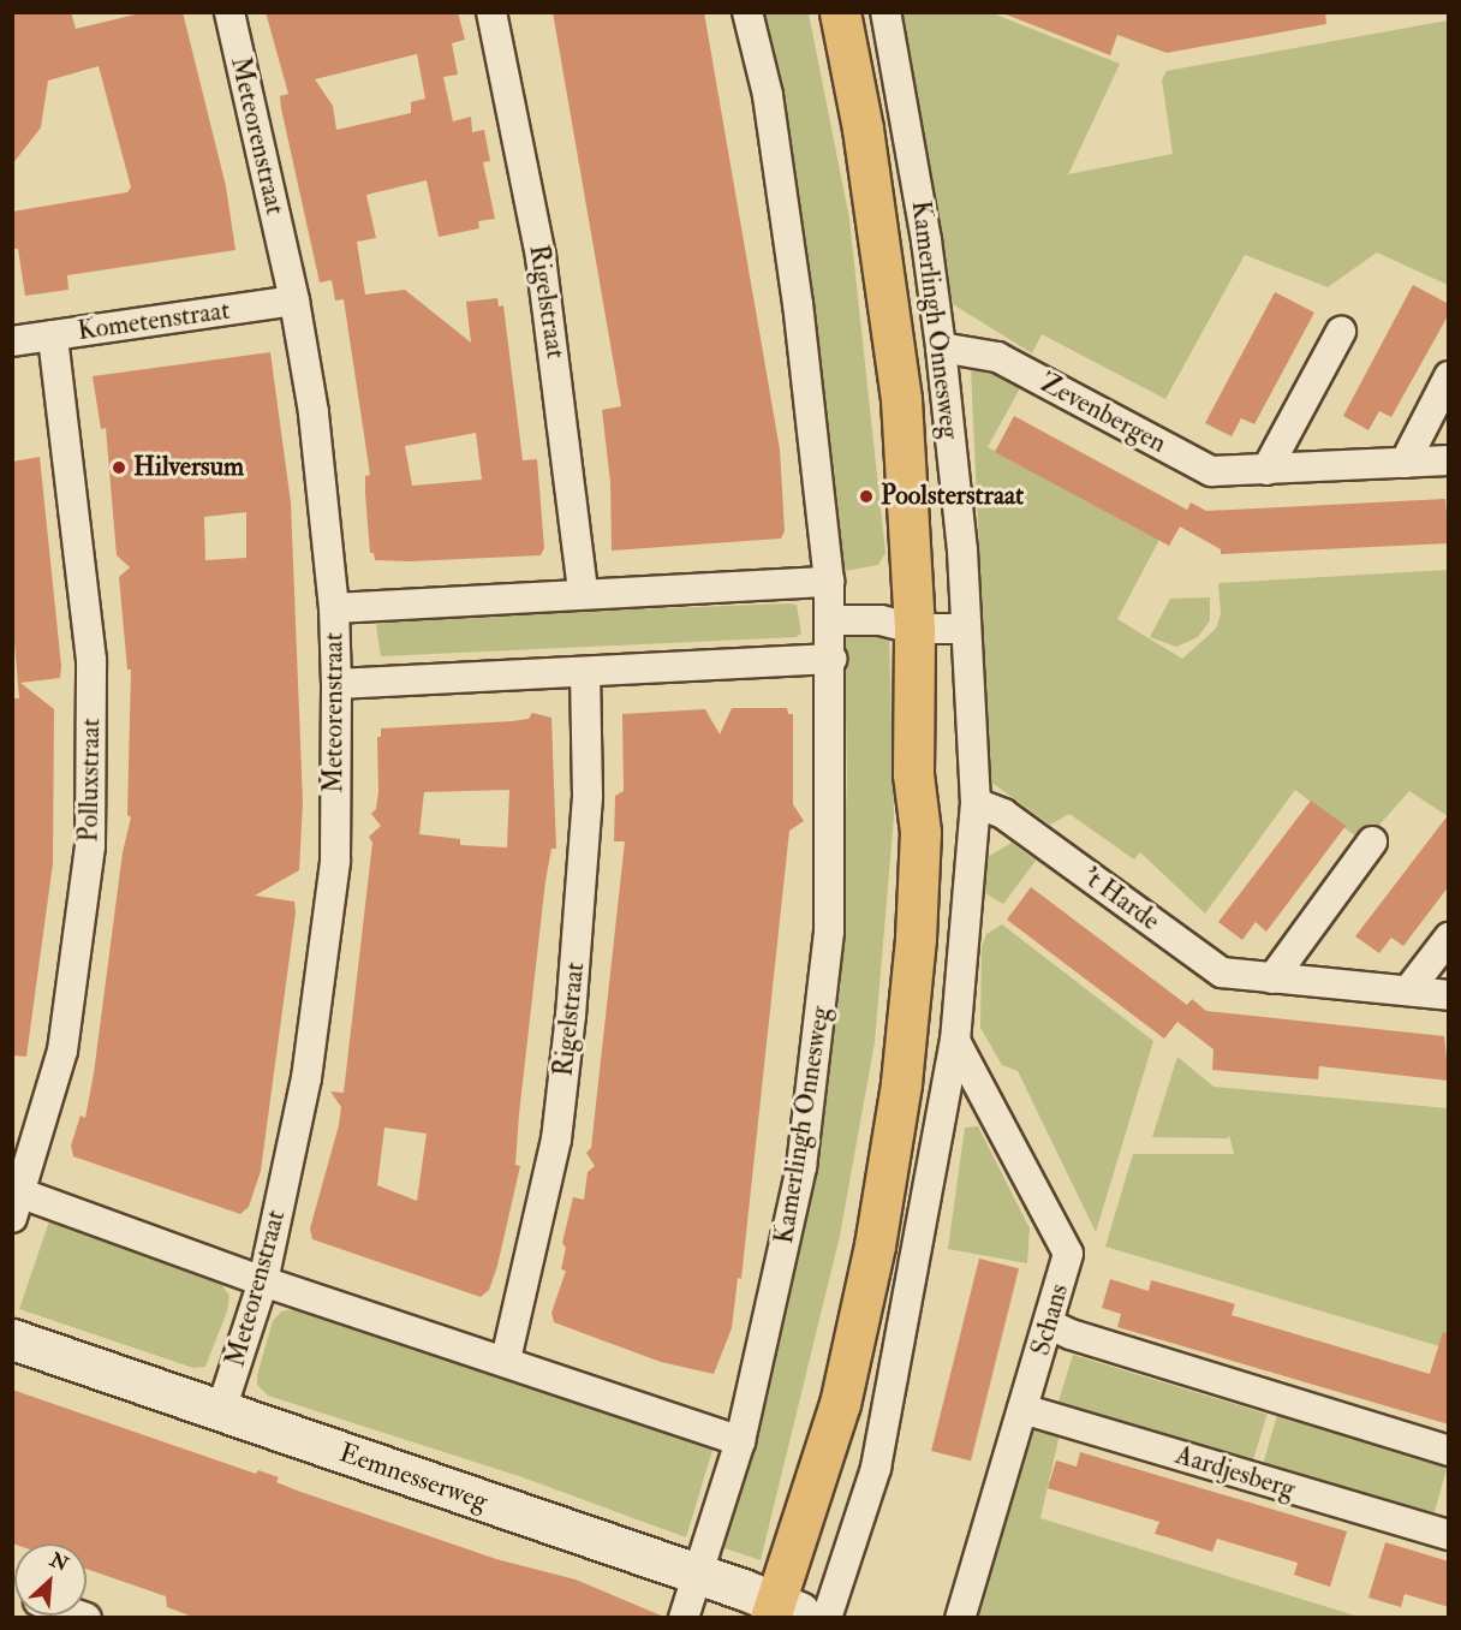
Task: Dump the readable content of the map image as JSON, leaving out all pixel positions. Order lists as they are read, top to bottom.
{
  "streets": {
    "main road": ["Kamerlingh Onnesweg"],
    "street": [
      "Meteorenstraat",
      "Rigelstraat",
      "Kometenstraat",
      "Zevenbergen",
      "Polluxstraat",
      "'t Harde",
      "Schans",
      "Aardjesberg",
      "Eemnesserweg"
    ]
  },
  "crossings": [
    ["Meteorenstraat", "Kometenstraat"],
    ["Meteorenstraat", "Eemnesserweg"],
    ["Kamerlingh Onnesweg", "Zevenbergen"],
    ["Kamerlingh Onnesweg", "'t Harde"],
    ["Kamerlingh Onnesweg", "Schans"],
    ["Kamerlingh Onnesweg", "Eemnesserweg"],
    ["Kometenstraat", "Polluxstraat"],
    ["Schans", "Aardjesberg"]
  ],
  "places": ["Hilversum", "Poolsterstraat"],
  "north": "top right"
}
